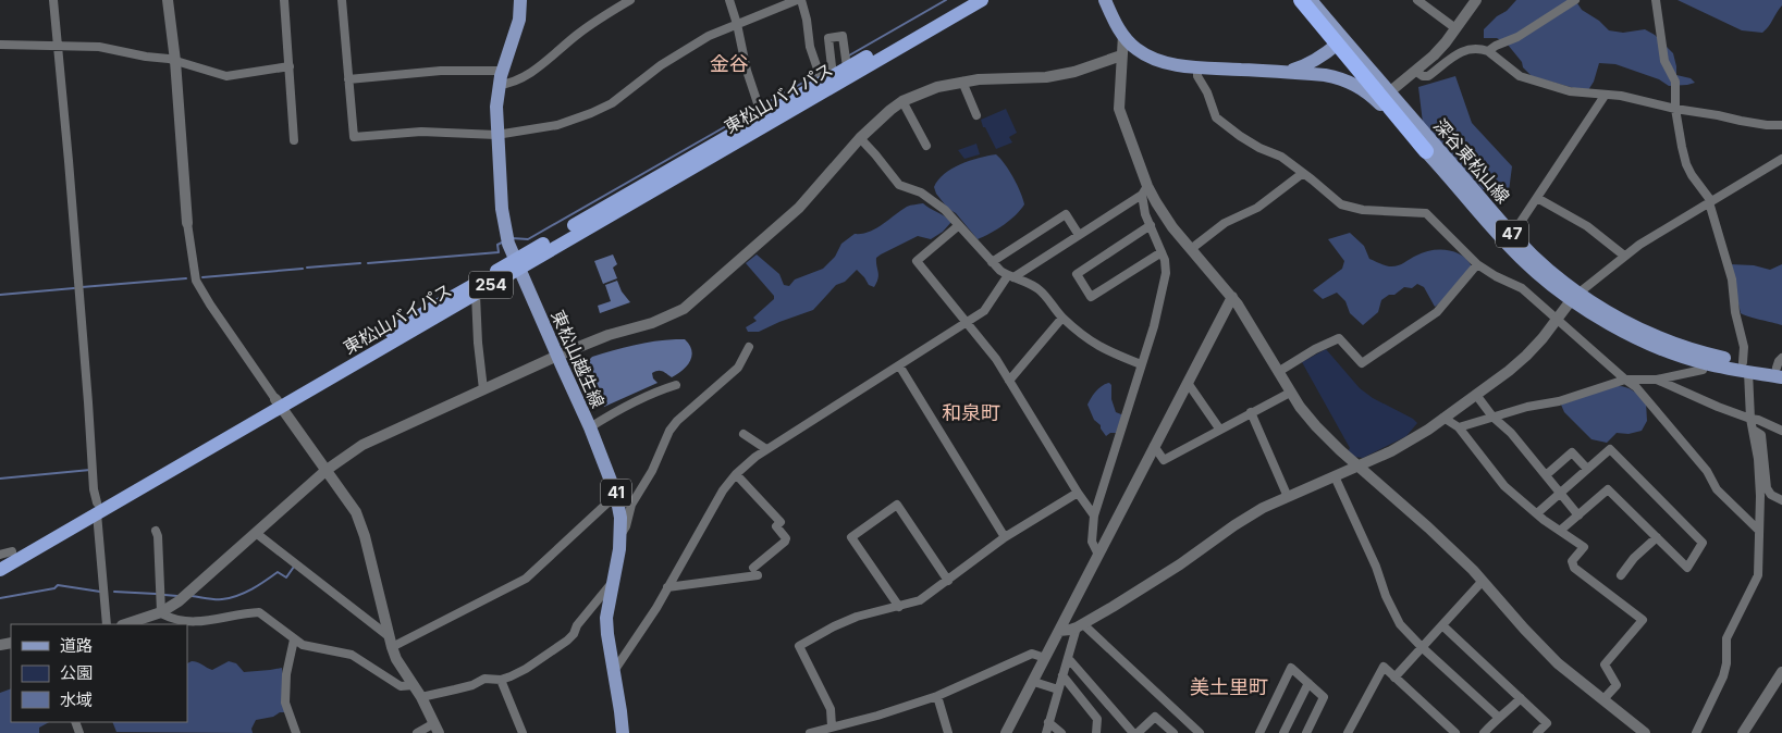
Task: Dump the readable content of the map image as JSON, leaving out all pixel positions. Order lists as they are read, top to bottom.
{
  "streets": {
    "highway": ["東松山バイパス", "254"],
    "main road": [
      "深谷東松山線",
      "47",
      "東松山越生線",
      "41"
    ]
  },
  "crossings": [
    ["東松山バイパス", "東松山越生線"]
  ],
  "districts": ["金谷", "和泉町", "美土里町"],
  "legend": ["道路", "公園", "水域"]
}
